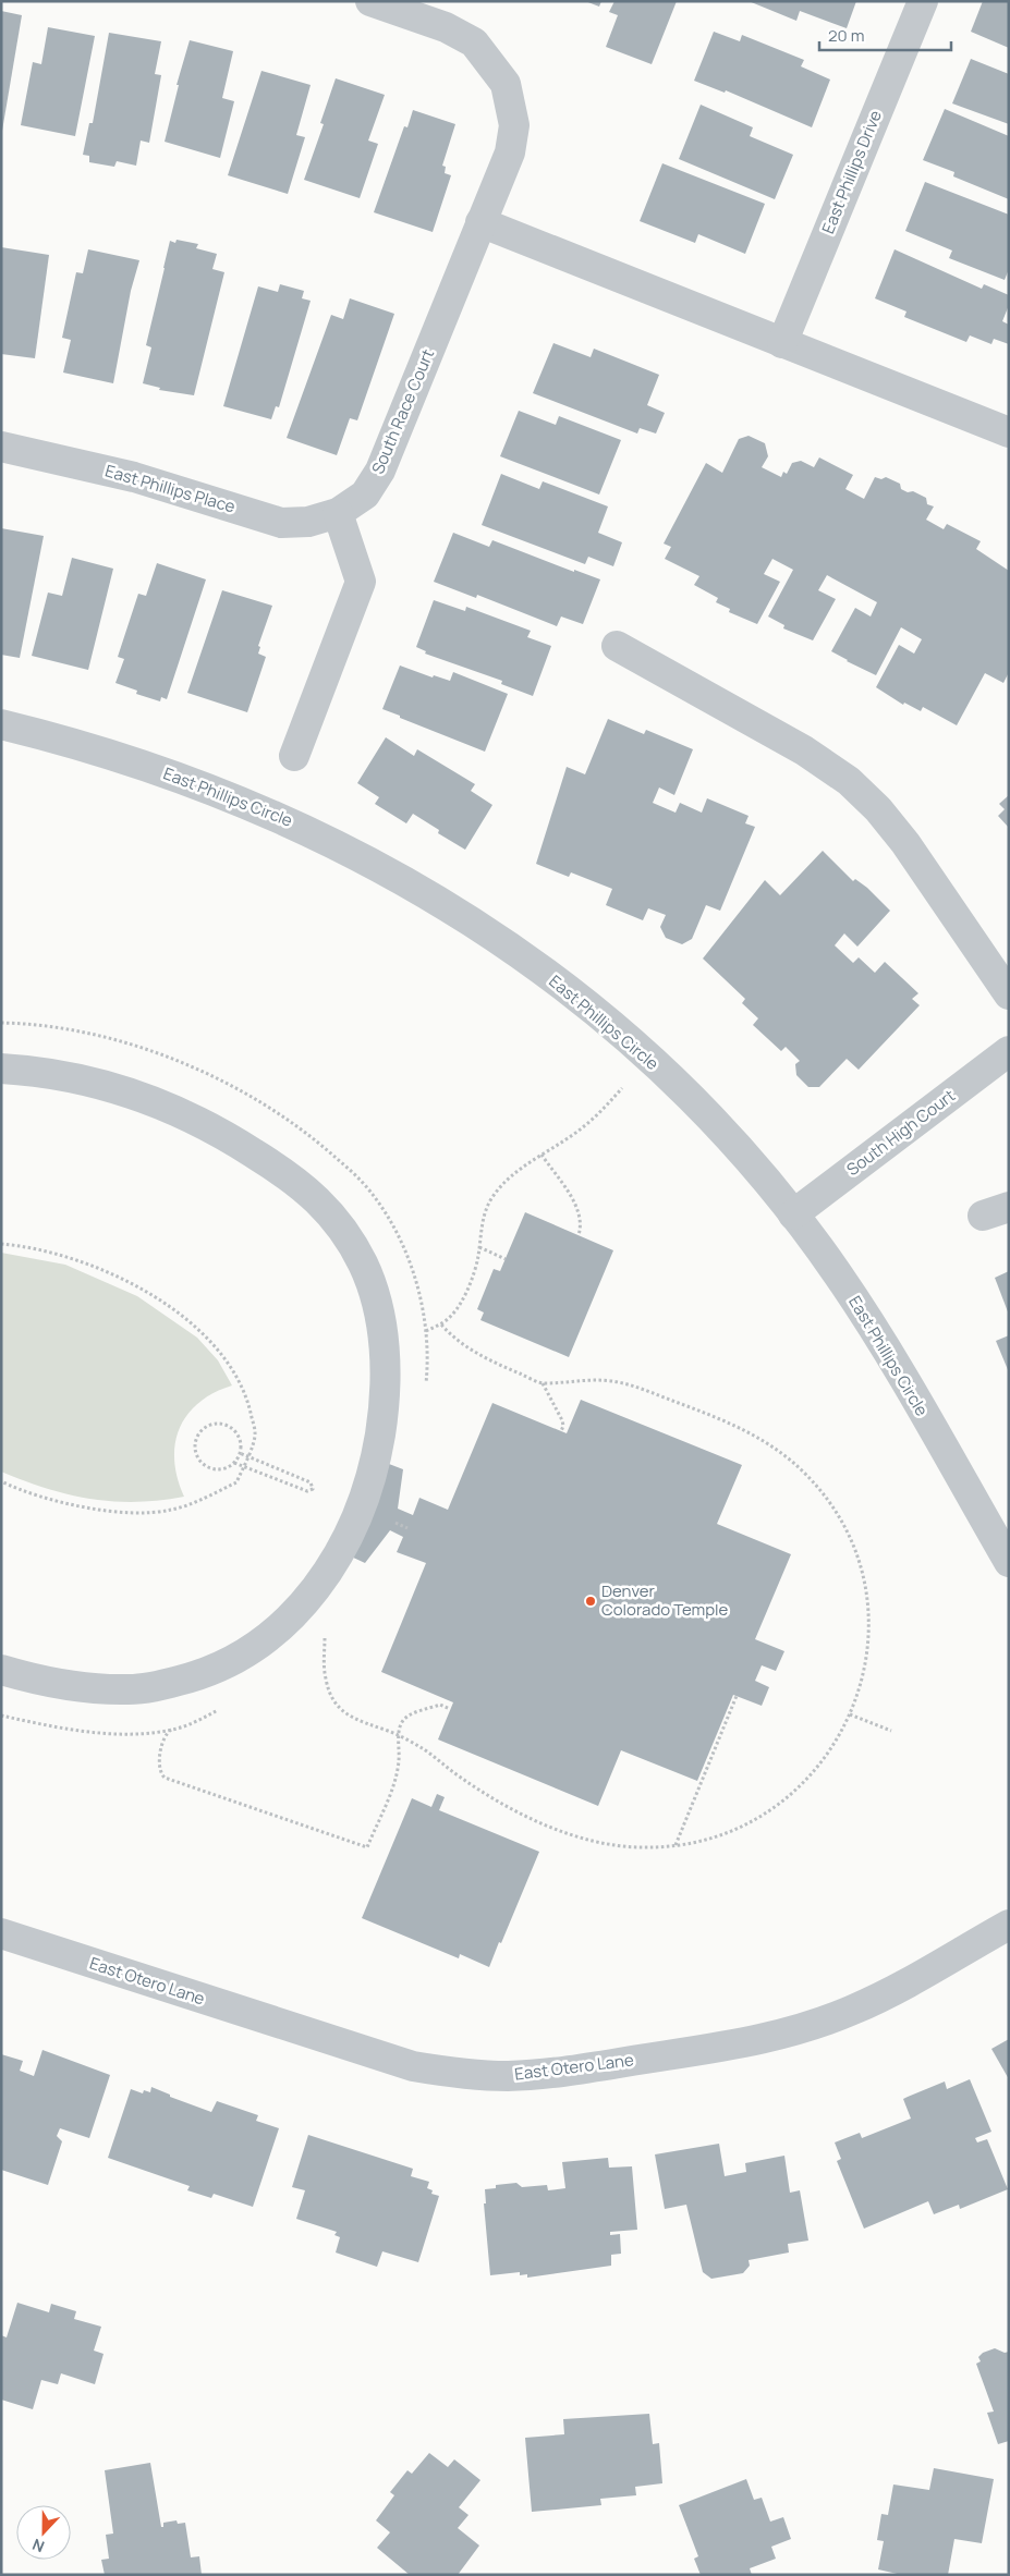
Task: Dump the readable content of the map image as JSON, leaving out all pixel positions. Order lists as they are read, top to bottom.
{
  "streets": {
    "street": [
      "East Phillips Drive",
      "South Race Court",
      "East Phillips Place",
      "East Phillips Circle",
      "South High Court",
      "East Otero Lane"
    ]
  },
  "crossings": [
    ["South Race Court", "East Phillips Place"],
    ["East Phillips Circle", "South High Court"]
  ],
  "places": ["Denver Colorado Temple"],
  "scale_bar": "20 m",
  "north": "bottom"
}
